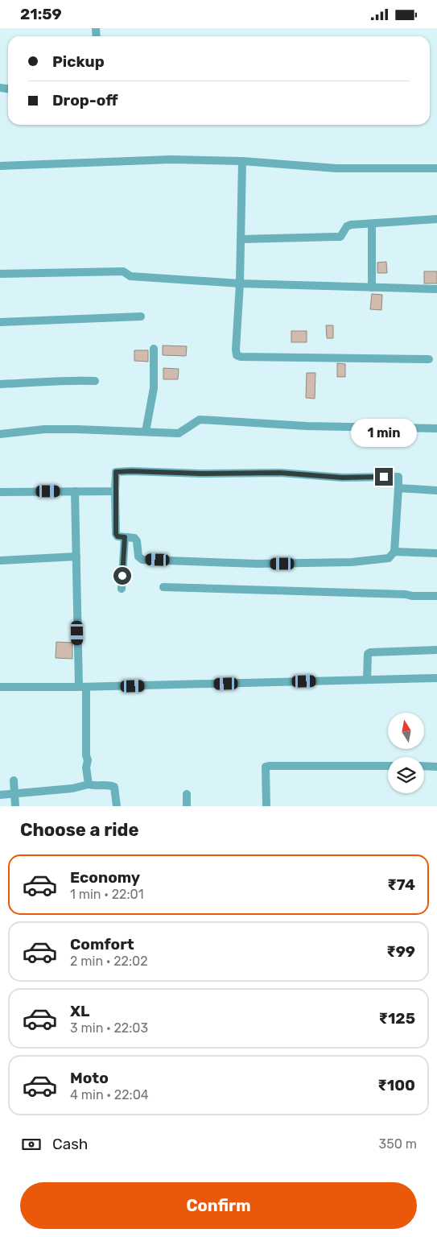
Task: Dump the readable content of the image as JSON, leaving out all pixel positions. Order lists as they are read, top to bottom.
{
  "north": "top",
  "page": {
    "status": "21:59",
    "banner": ["Pickup", "Drop-off"],
    "bubble": "1 min",
    "heading": "Choose a ride",
    "list": [
      {
        "name": "Economy",
        "note": "1 min · 22:01",
        "value": "₹74"
      },
      {
        "name": "Comfort",
        "note": "2 min · 22:02",
        "value": "₹99"
      },
      {
        "name": "XL",
        "note": "3 min · 22:03",
        "value": "₹125"
      },
      {
        "name": "Moto",
        "note": "4 min · 22:04",
        "value": "₹100"
      }
    ],
    "pay": ["Cash", "350 m"],
    "buttons": "Confirm"
  }
}
